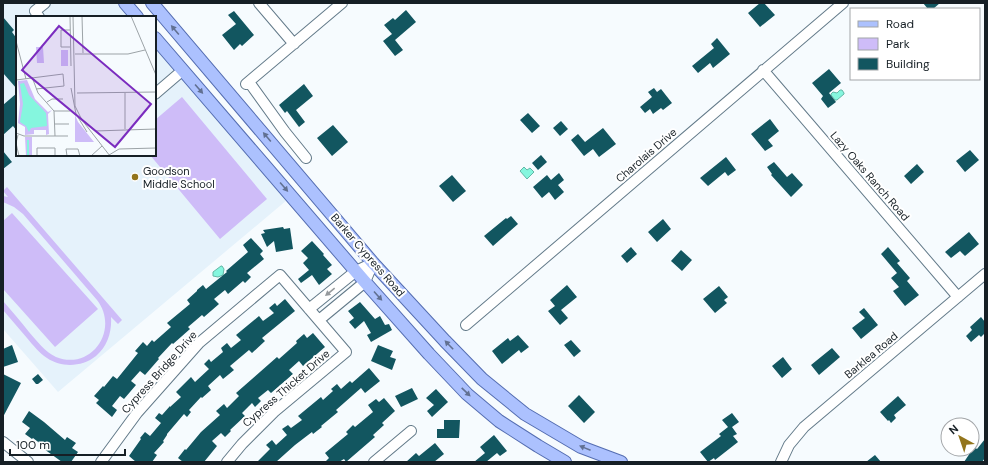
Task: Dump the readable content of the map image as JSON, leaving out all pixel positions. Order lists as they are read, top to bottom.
{
  "streets": {
    "main road": ["Barker Cypress Road"],
    "street": [
      "Charolais Drive",
      "Lazy Oaks Ranch Road",
      "Barklea Road",
      "Cypress Bridge Drive",
      "Cypress Thicket Drive"
    ]
  },
  "crossings": [
    ["Charolais Drive", "Lazy Oaks Ranch Road"],
    ["Lazy Oaks Ranch Road", "Barklea Road"]
  ],
  "places": ["Goodson Middle School"],
  "legend": ["Road", "Park", "Building"],
  "scale_bar": "100 m",
  "north": "top left"
}
